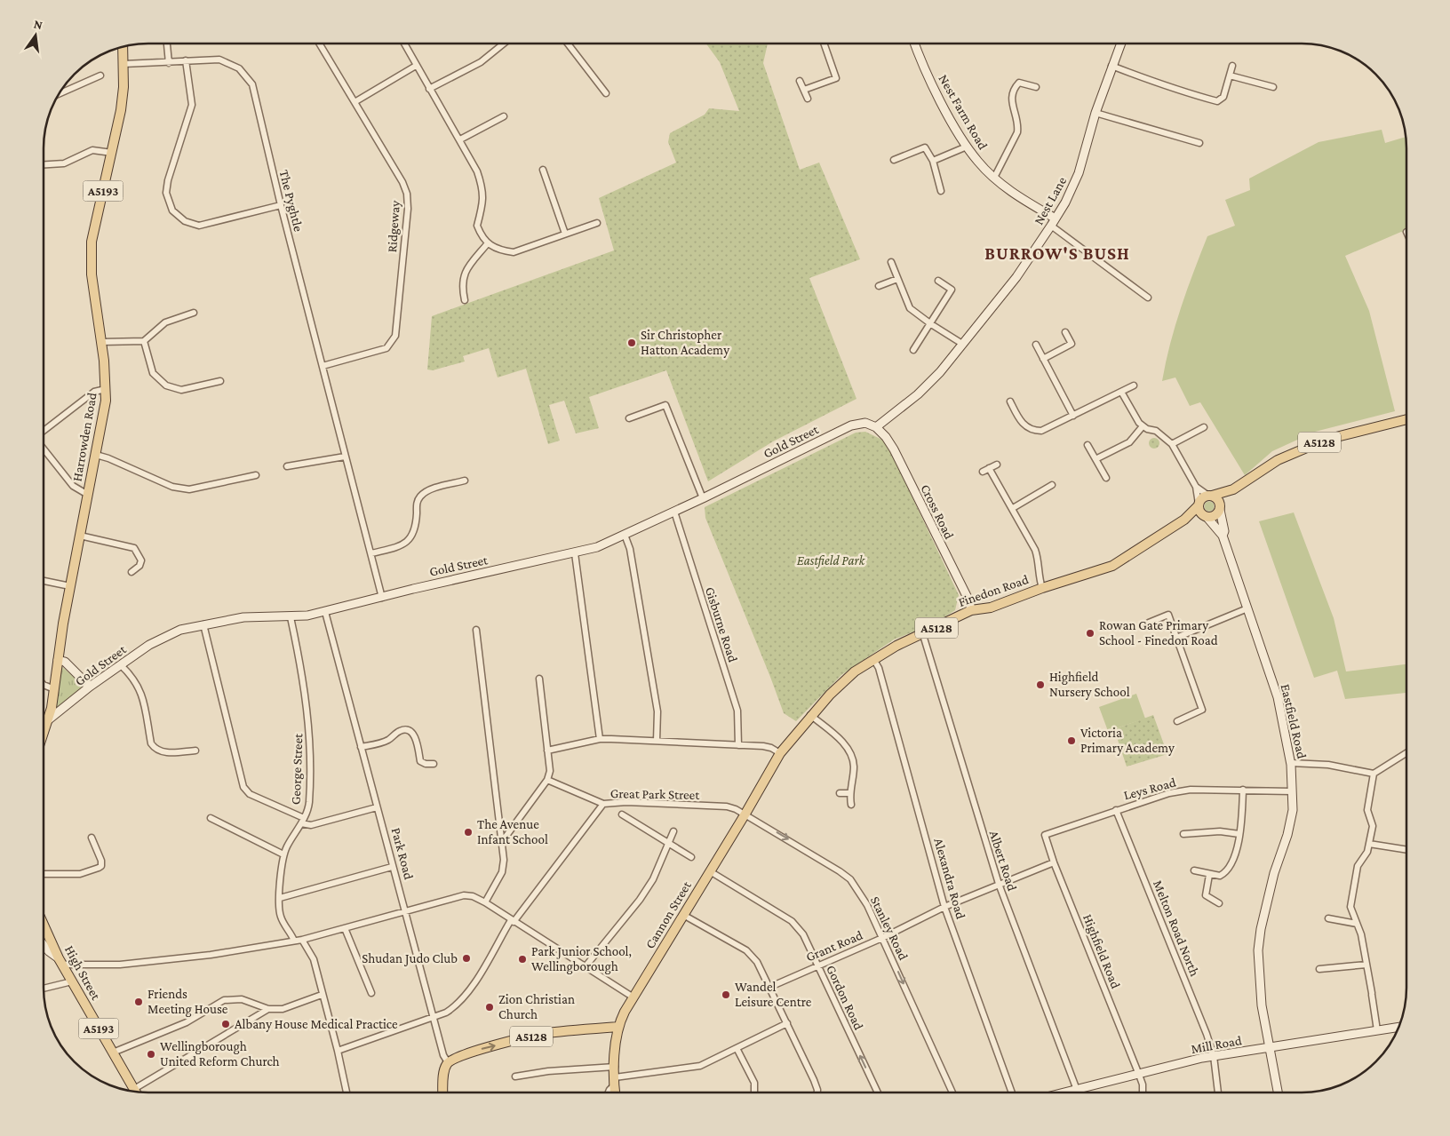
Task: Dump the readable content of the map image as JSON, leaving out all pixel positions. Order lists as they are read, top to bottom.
{
  "streets": {
    "main road": [
      "A5193",
      "Harrowden Road",
      "A5128",
      "Finedon Road",
      "Cannon Street",
      "High Street"
    ],
    "street": [
      "Nest Farm Road",
      "The Pyghtle",
      "Nest Lane",
      "Ridgeway",
      "Gold Street",
      "Cross Road",
      "Gisburne Road",
      "Eastfield Road",
      "George Street",
      "Leys Road",
      "Great Park Street",
      "Park Road",
      "Albert Road",
      "Alexandra Road",
      "Stanley Road",
      "Melton Road North",
      "Grant Road",
      "Highfield Road",
      "Gordon Road",
      "Mill Road"
    ]
  },
  "crossings": [
    ["Nest Farm Road", "Nest Lane"],
    ["The Pyghtle", "Ridgeway"],
    ["The Pyghtle", "Harrowden Road"],
    ["The Pyghtle", "Gold Street"],
    ["Nest Lane", "Gold Street"],
    ["Nest Lane", "Cross Road"],
    ["Harrowden Road", "Gold Street"],
    ["Gold Street", "Cross Road"],
    ["Gold Street", "Gisburne Road"],
    ["Gold Street", "George Street"],
    ["Gold Street", "Park Road"],
    ["A5128", "Finedon Road"],
    ["A5128", "Eastfield Road"],
    ["A5128", "Park Road"],
    ["A5128", "Cannon Street"],
    ["Cross Road", "Finedon Road"],
    ["Finedon Road", "Eastfield Road"],
    ["Finedon Road", "Great Park Street"],
    ["Finedon Road", "Albert Road"],
    ["Finedon Road", "Alexandra Road"],
    ["Finedon Road", "Cannon Street"],
    ["Finedon Road", "Stanley Road"],
    ["Eastfield Road", "Leys Road"],
    ["Eastfield Road", "Mill Road"],
    ["Leys Road", "Melton Road North"],
    ["Leys Road", "Highfield Road"],
    ["Great Park Street", "Park Road"],
    ["Great Park Street", "Cannon Street"],
    ["Great Park Street", "Stanley Road"],
    ["Albert Road", "Grant Road"],
    ["Albert Road", "Mill Road"],
    ["Alexandra Road", "Grant Road"],
    ["Cannon Street", "Stanley Road"],
    ["Cannon Street", "Gordon Road"],
    ["Stanley Road", "Grant Road"],
    ["Melton Road North", "Mill Road"],
    ["Grant Road", "Highfield Road"],
    ["Grant Road", "Gordon Road"],
    ["Highfield Road", "Mill Road"]
  ],
  "one_way": ["Stanley Road", "Gordon Road"],
  "districts": ["BURROW'S BUSH"],
  "parks": ["Eastfield Park"],
  "places": [
    "Sir Christopher Hatton Academy",
    "Rowan Gate Primary School - Finedon Road",
    "Highfield Nursery School",
    "Victoria Primary Academy",
    "The Avenue Infant School",
    "Shudan Judo Club",
    "Park Junior School, Wellingborough",
    "Wandel Leisure Centre",
    "Friends Meeting House",
    "Zion Christian Church",
    "Albany House Medical Practice",
    "Wellingborough United Reform Church"
  ],
  "north": "top"
}
